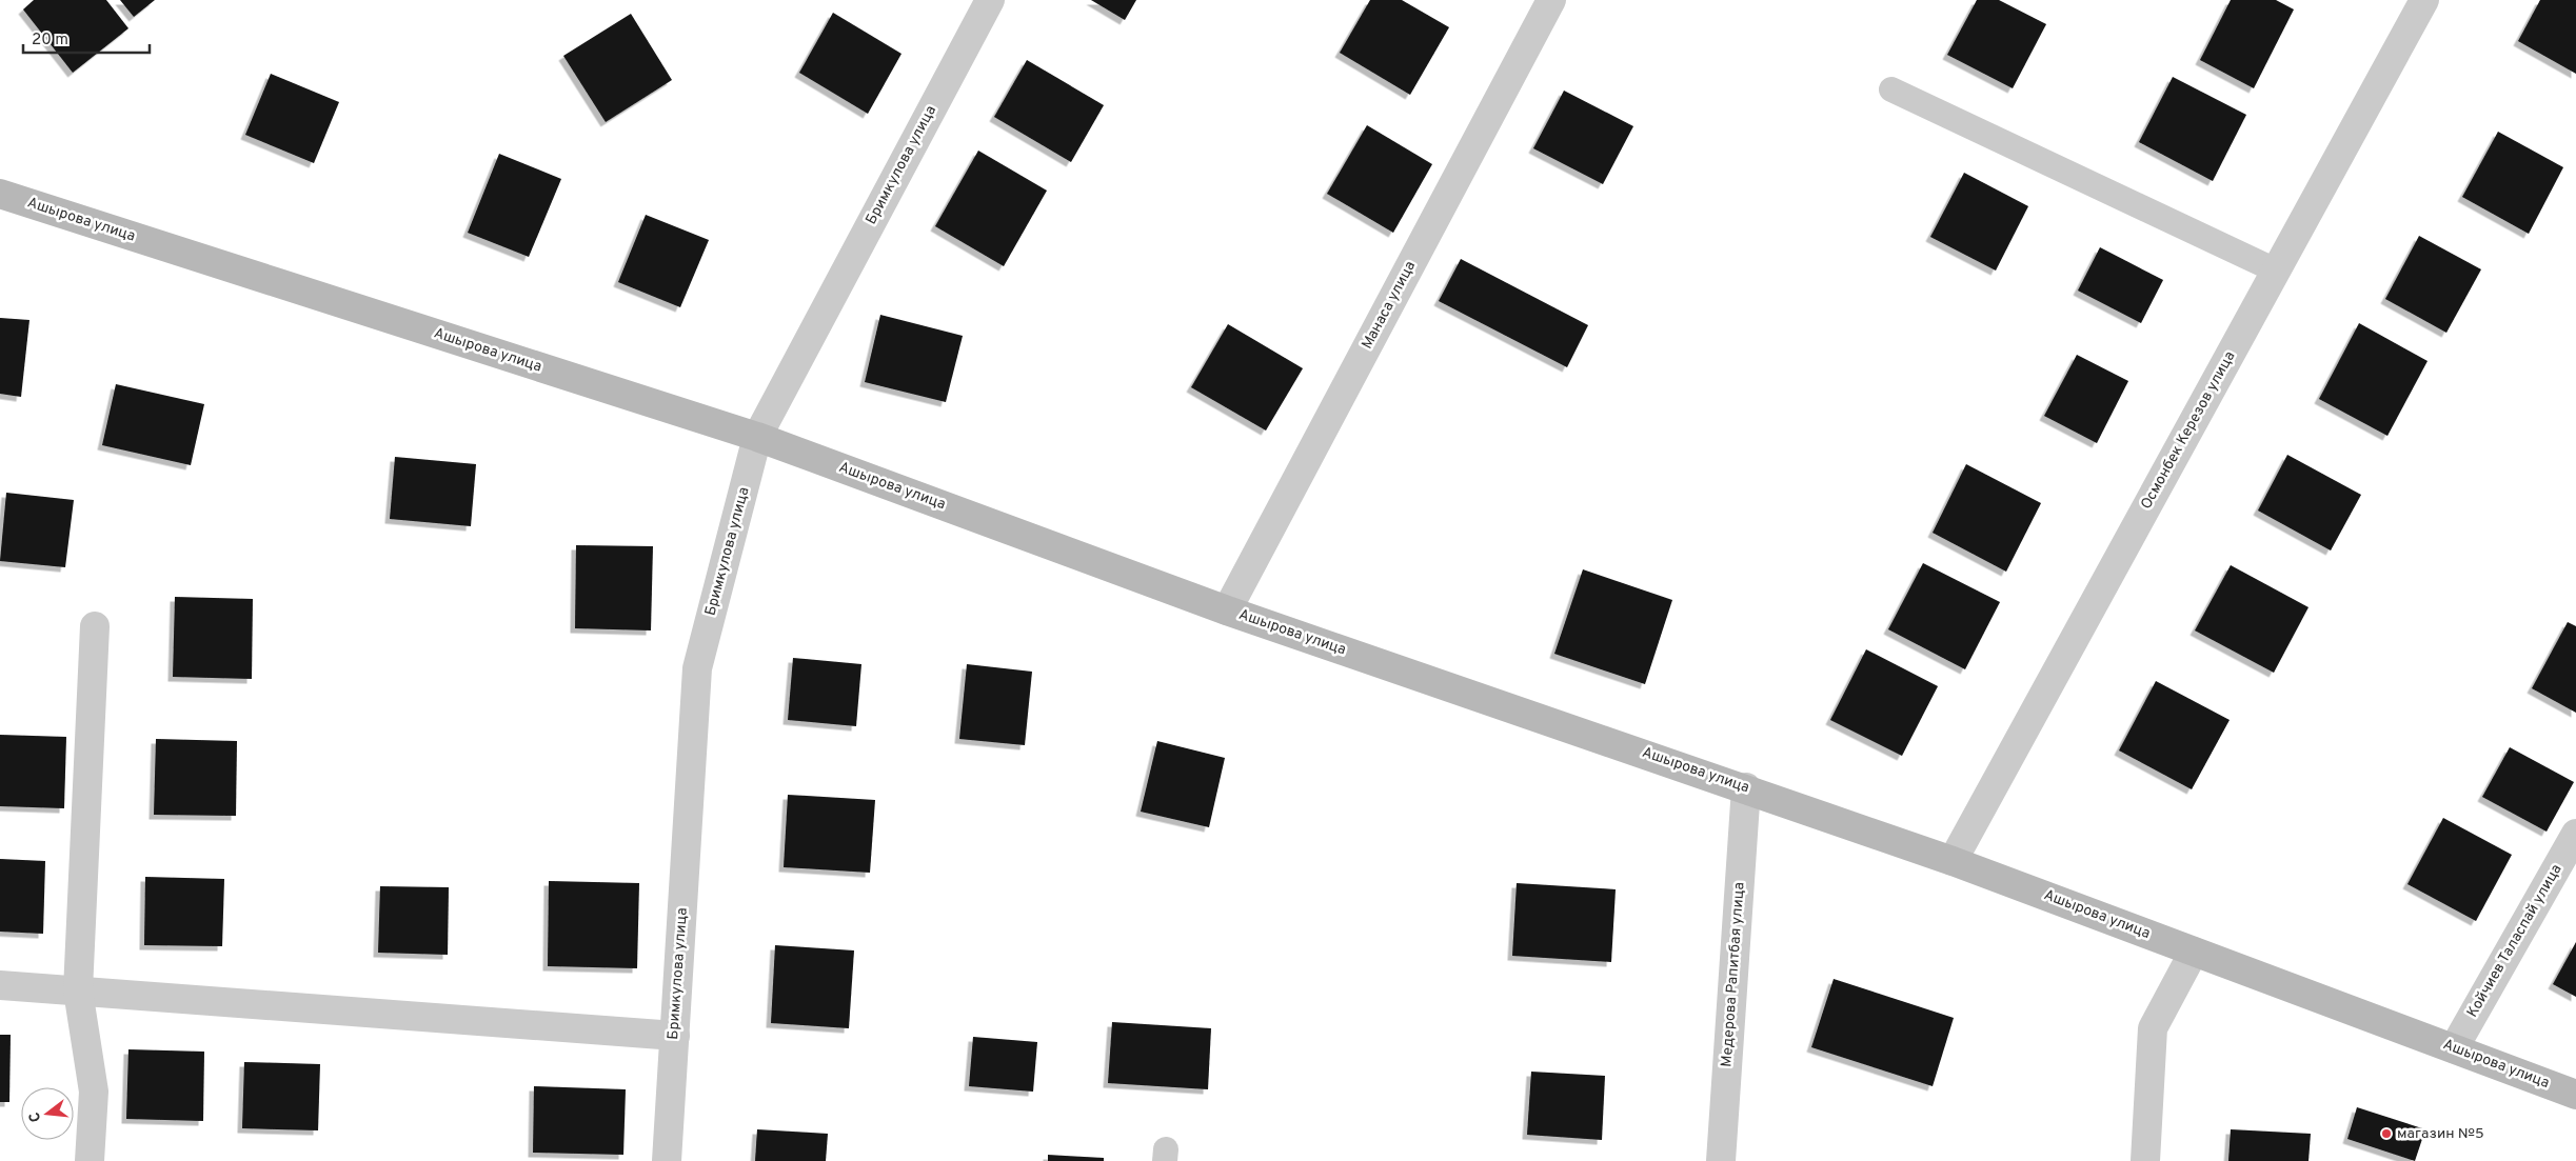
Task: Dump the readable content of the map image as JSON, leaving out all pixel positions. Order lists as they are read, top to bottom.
{
  "streets": {
    "street": [
      "Бримкулова улица",
      "Ашырова улица",
      "Манаса улица",
      "Осмонбек Керезов улица",
      "Койчиев Таласпай улица",
      "Медерова Рапитбая улица"
    ]
  },
  "crossings": [
    ["Бримкулова улица", "Ашырова улица"],
    ["Ашырова улица", "Манаса улица"],
    ["Ашырова улица", "Осмонбек Керезов улица"],
    ["Ашырова улица", "Койчиев Таласпай улица"],
    ["Ашырова улица", "Медерова Рапитбая улица"]
  ],
  "places": ["магазин №5"],
  "scale_bar": "20 m",
  "north": "left"
}
